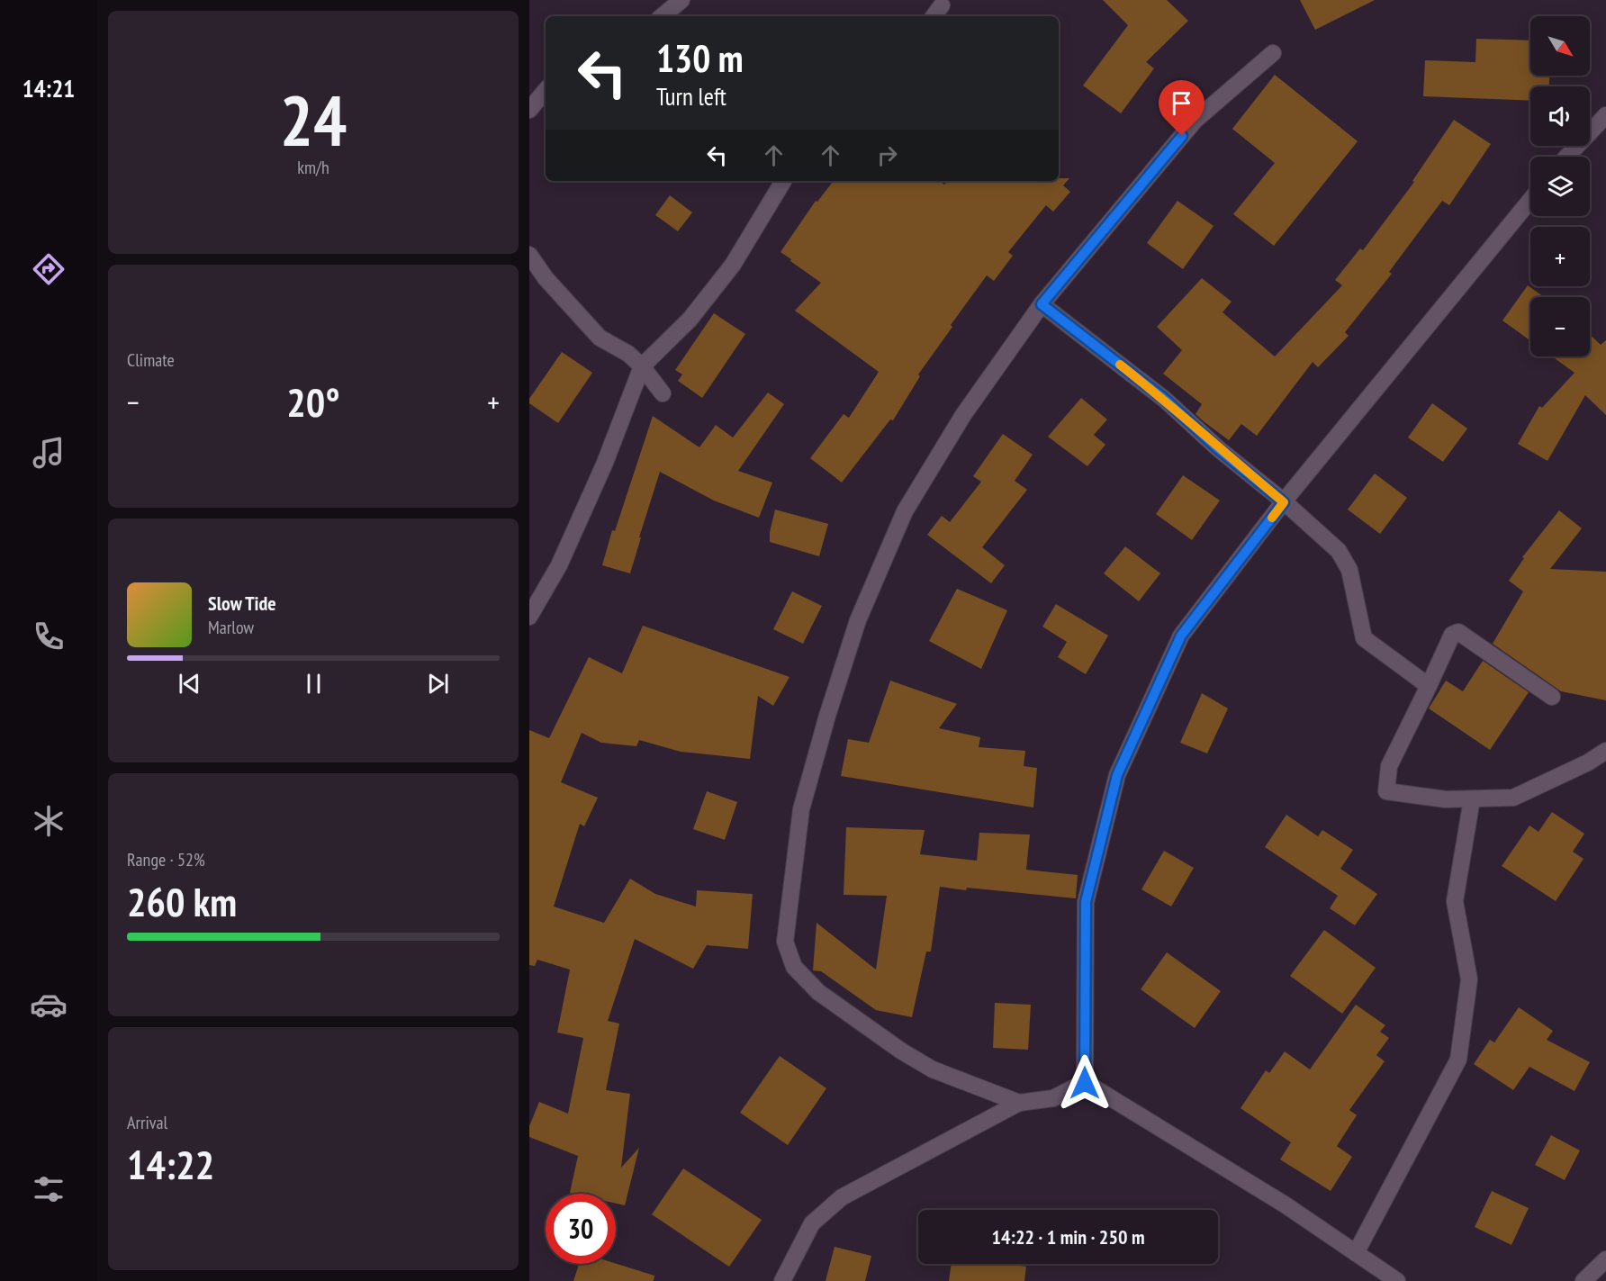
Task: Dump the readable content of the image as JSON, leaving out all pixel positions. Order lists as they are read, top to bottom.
{
  "north": "bottom right",
  "page": {
    "tabs": "14:21",
    "tile": [
      ["24", "km/h"],
      "Climate",
      ["Range · 52%", "260 km"],
      ["Arrival", "14:22"]
    ],
    "map_buttons": ["+", "−"],
    "turn": ["130 m", "Turn left"],
    "heat": ["−", "20°", "+"],
    "song": ["Slow Tide", "Marlow"],
    "limit": "30",
    "trip": "14:22 · 1 min · 250 m"
  }
}
